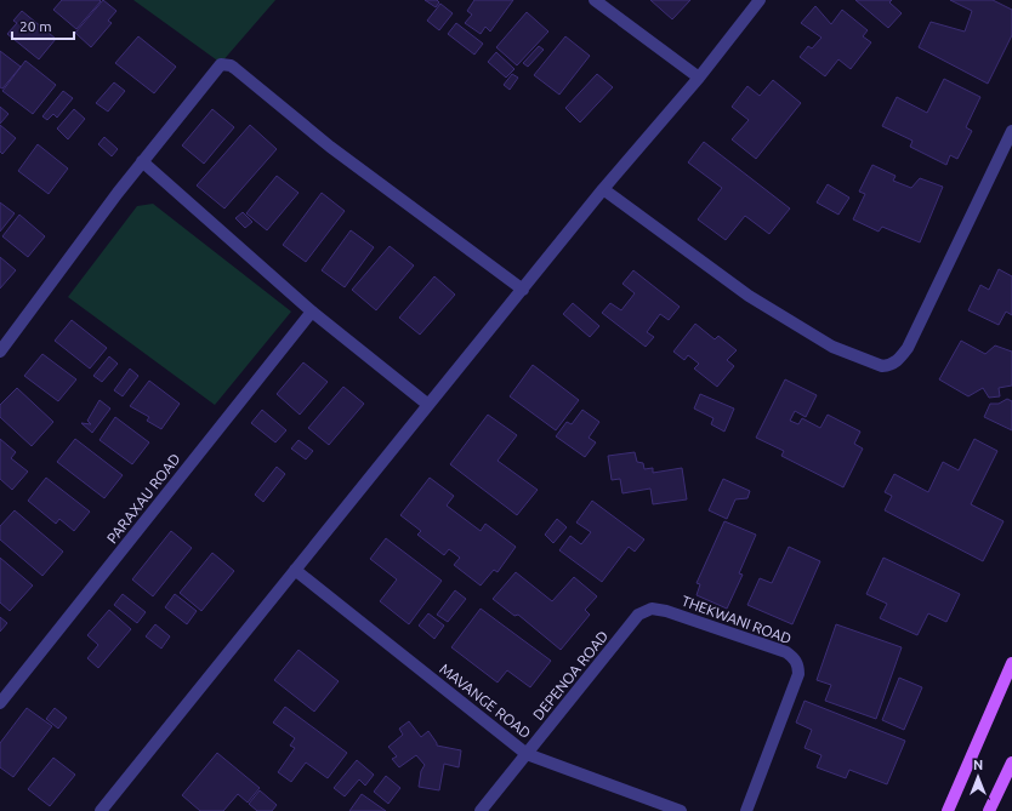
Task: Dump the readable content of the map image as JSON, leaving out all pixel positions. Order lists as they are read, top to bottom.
{
  "streets": {
    "street": [
      "PARAXAU ROAD",
      "THEKWANI ROAD",
      "DEPENOA ROAD",
      "MAVANGE ROAD"
    ]
  },
  "crossings": [
    ["THEKWANI ROAD", "DEPENOA ROAD"],
    ["DEPENOA ROAD", "MAVANGE ROAD"]
  ],
  "scale_bar": "20 m",
  "north": "top"
}
